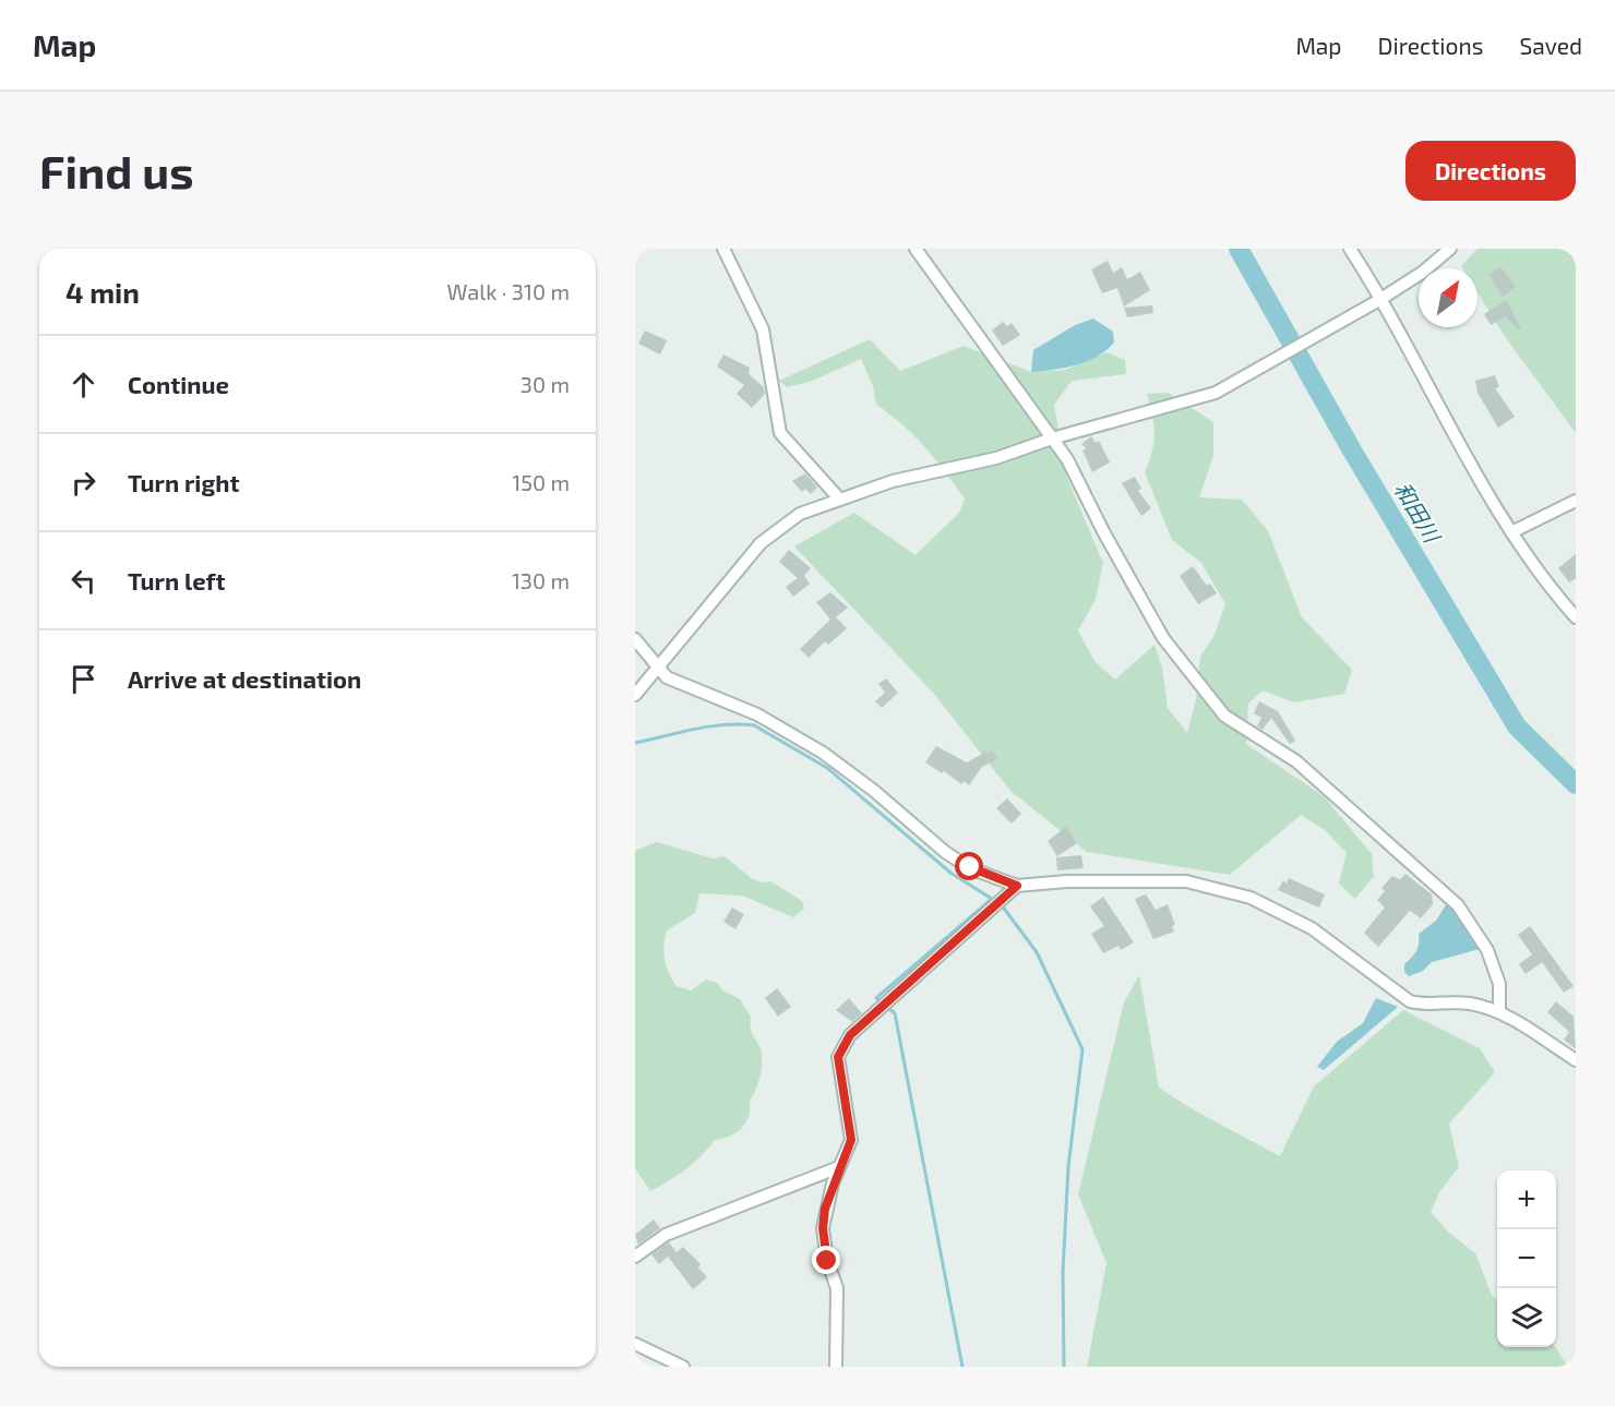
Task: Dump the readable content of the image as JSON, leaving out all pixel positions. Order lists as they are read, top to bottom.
{
  "water": ["和田川"],
  "north": "top right",
  "page": {
    "header": "Map",
    "nav": ["Map", "Directions", "Saved"],
    "buttons": "Directions",
    "title": "Find us",
    "heading": ["4 min", "Walk · 310 m"],
    "list": [
      ["Continue", "30 m"],
      ["Turn right", "150 m"],
      ["Turn left", "130 m"],
      "Arrive at destination"
    ],
    "map_buttons": ["+", "−"]
  }
}
